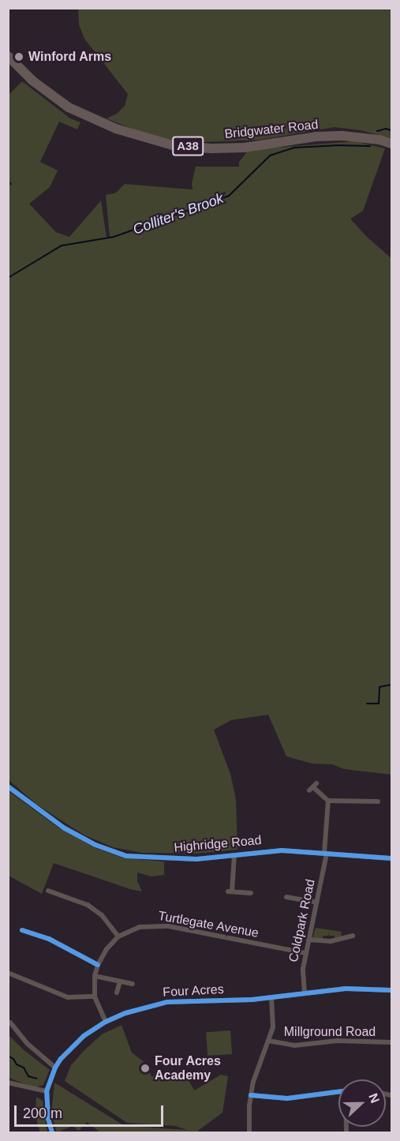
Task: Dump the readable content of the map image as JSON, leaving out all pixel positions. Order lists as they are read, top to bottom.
{
  "streets": {
    "highway": ["Bridgwater Road", "A38"],
    "street": [
      "Highridge Road",
      "Coldpark Road",
      "Turtlegate Avenue",
      "Four Acres",
      "Millground Road"
    ]
  },
  "crossings": [
    ["Highridge Road", "Coldpark Road"],
    ["Coldpark Road", "Turtlegate Avenue"],
    ["Coldpark Road", "Four Acres"],
    ["Turtlegate Avenue", "Four Acres"]
  ],
  "water": ["Colliter's Brook"],
  "places": ["Winford Arms", "Four Acres Academy"],
  "scale_bar": "200 m",
  "north": "right"
}
